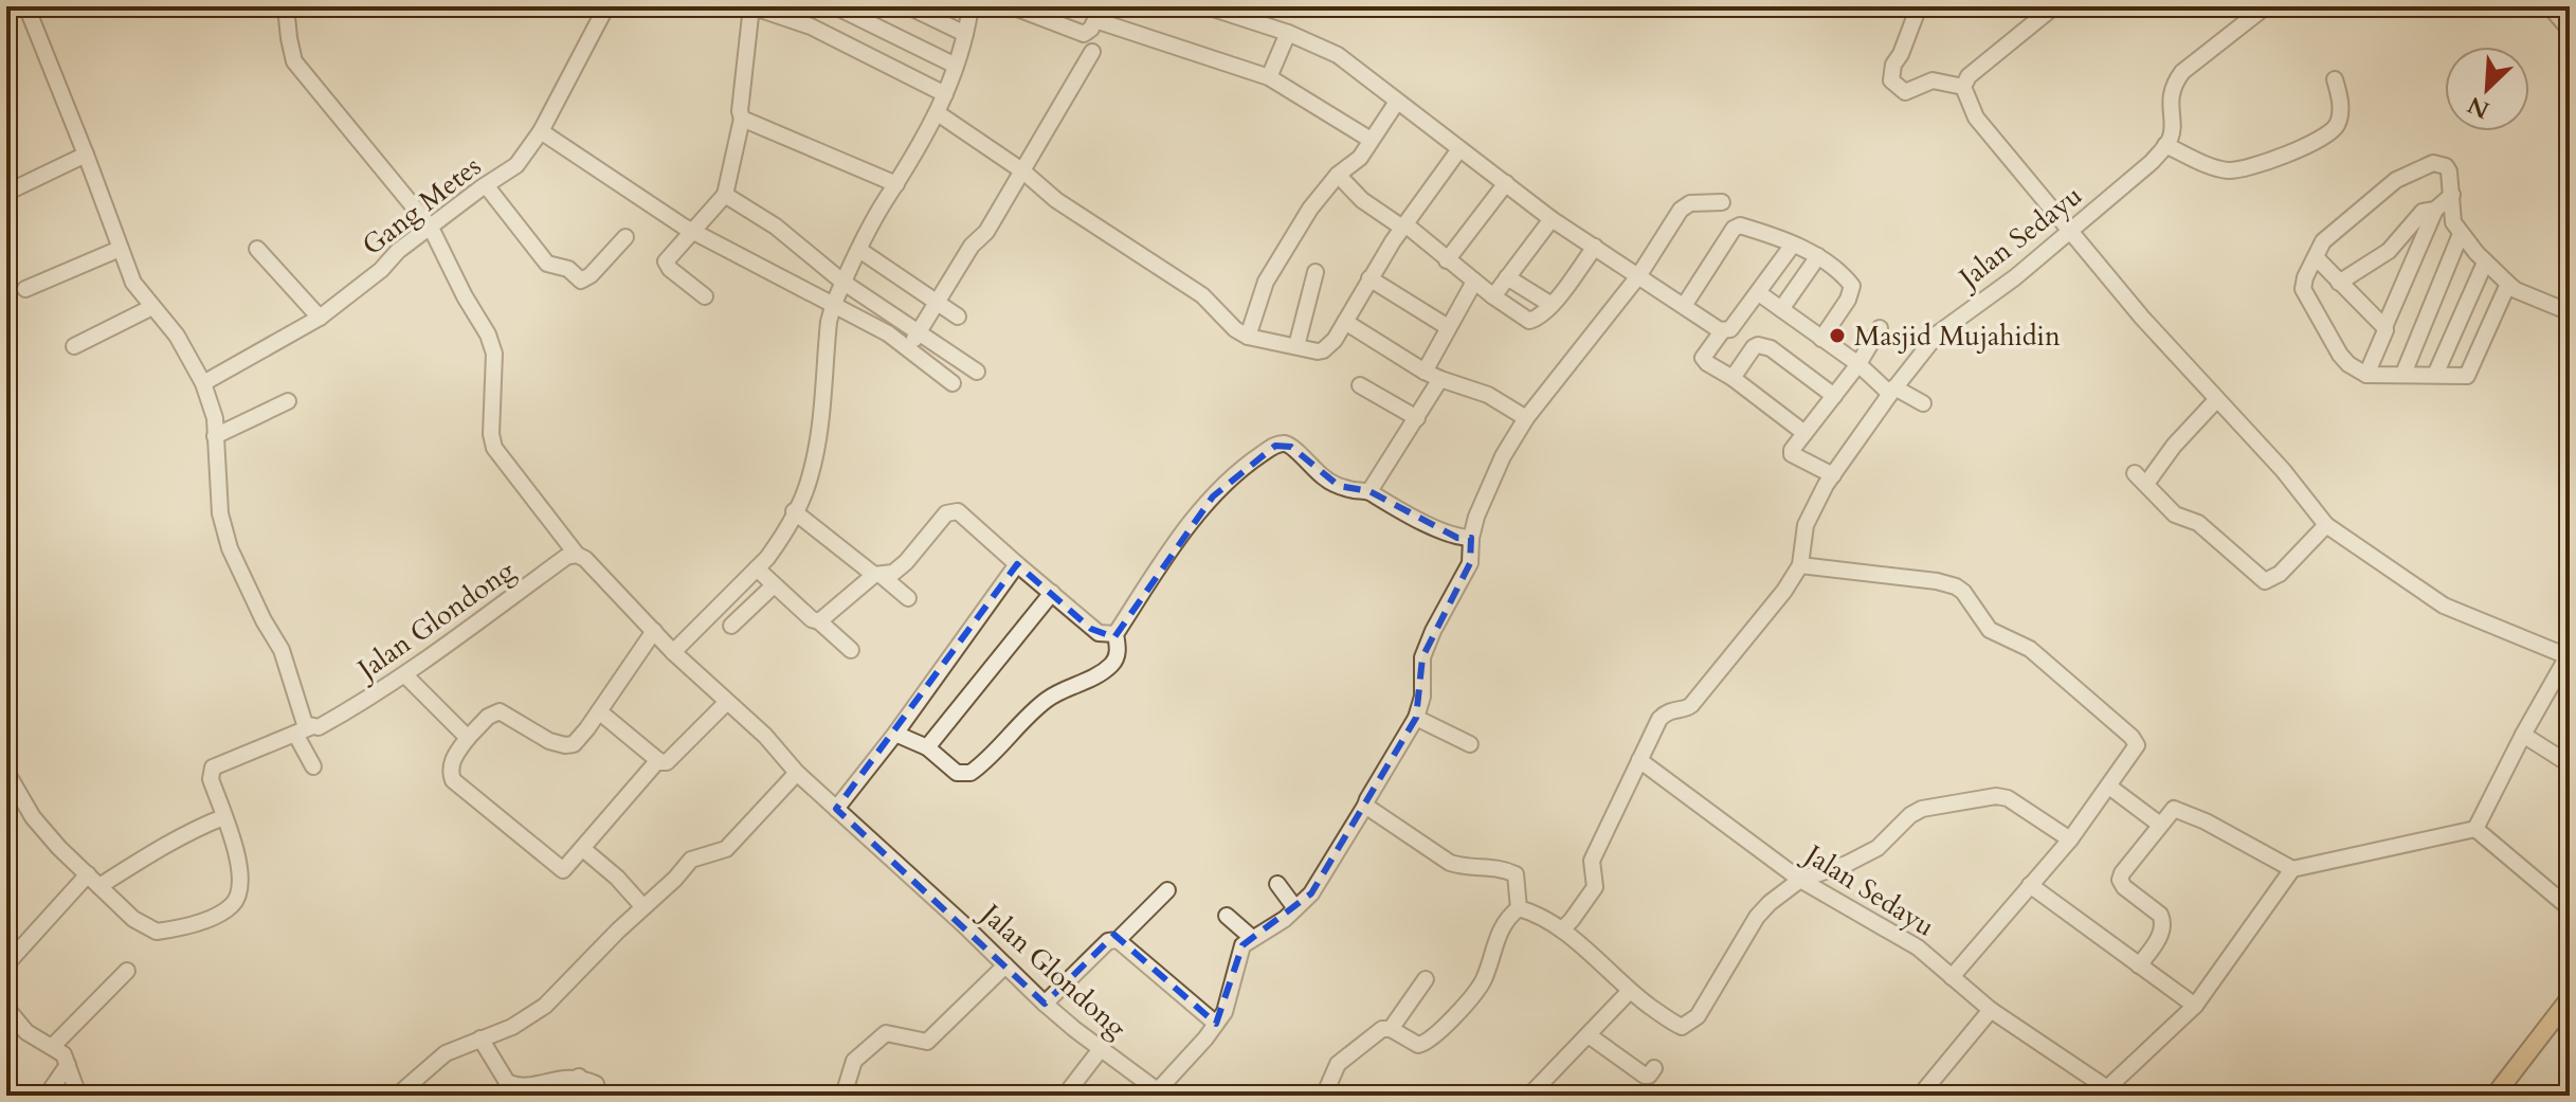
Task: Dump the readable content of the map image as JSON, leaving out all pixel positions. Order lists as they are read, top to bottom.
{
  "streets": {
    "street": ["Gang Metes", "Jalan Sedayu", "Jalan Glondong"]
  },
  "places": ["Masjid Mujahidin"],
  "north": "bottom left"
}
